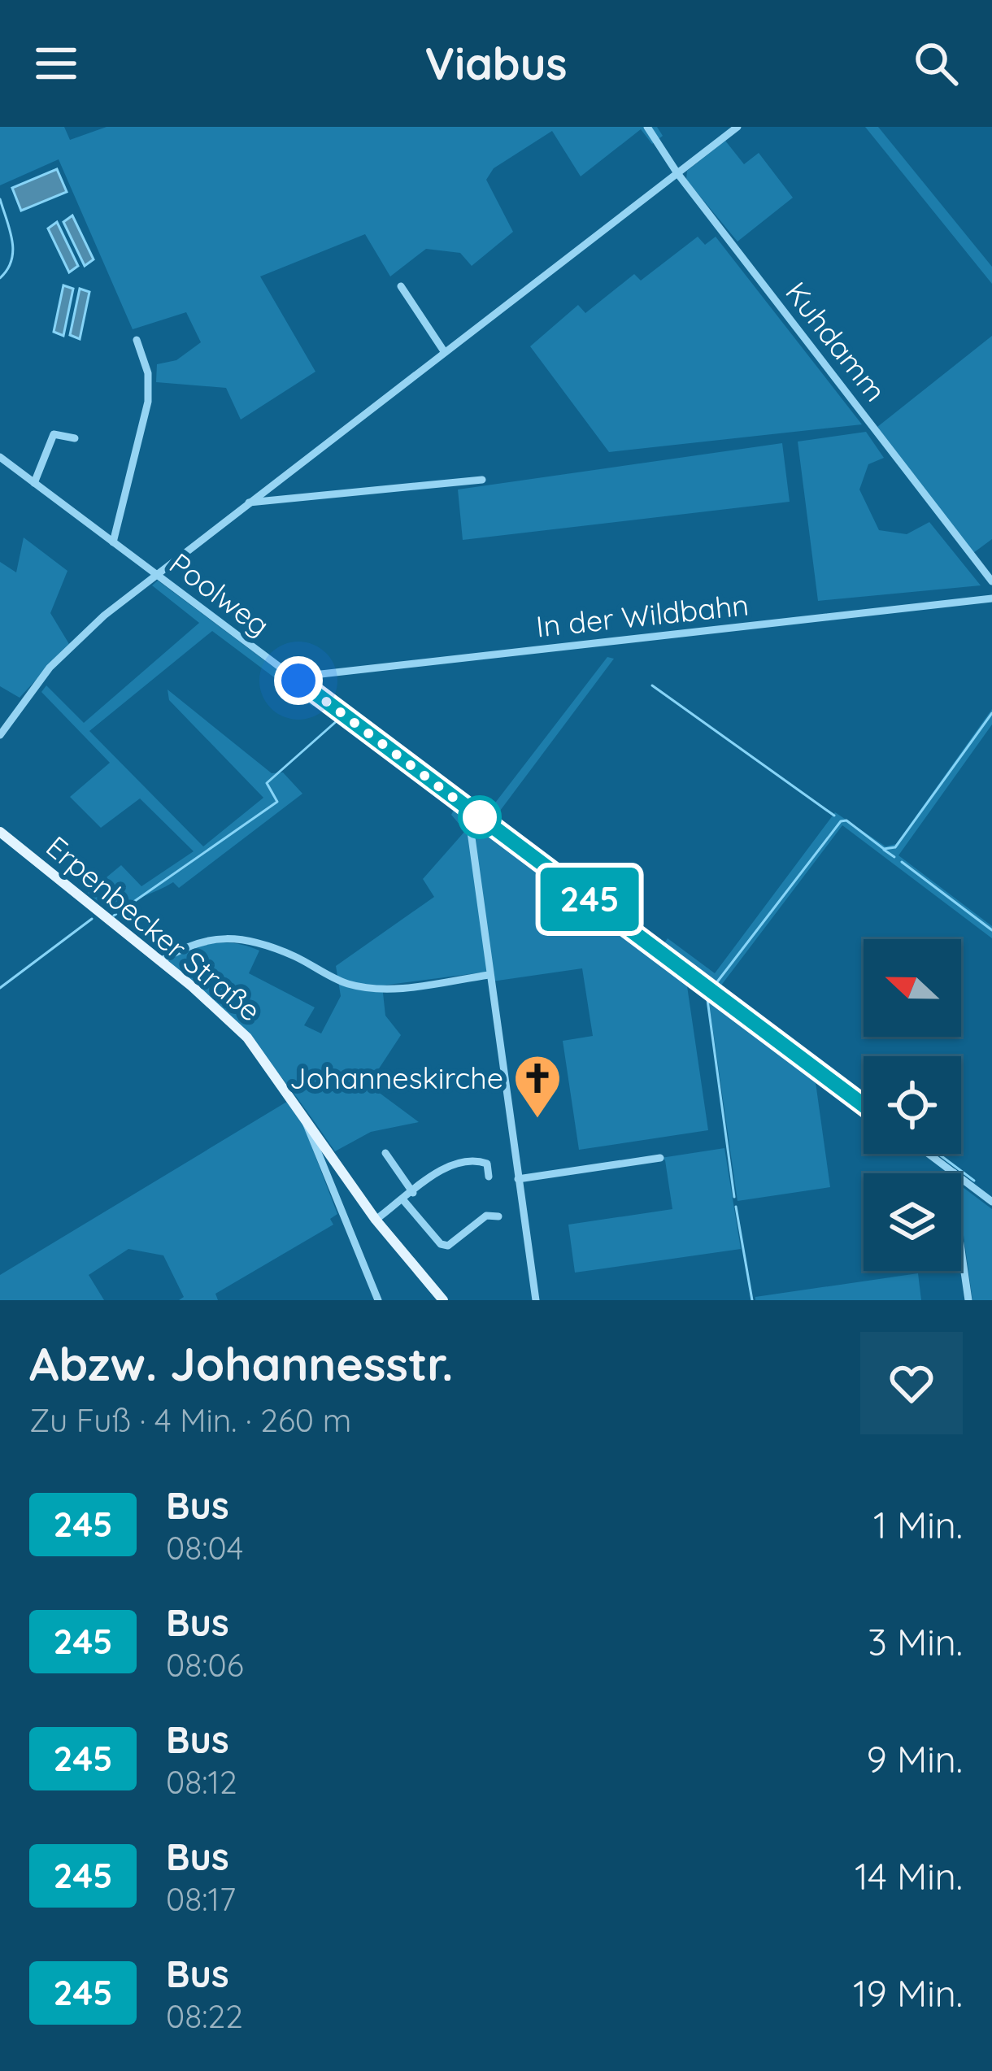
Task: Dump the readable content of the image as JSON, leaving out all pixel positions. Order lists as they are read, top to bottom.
{
  "streets": {
    "main road": ["Erpenbecker Straße"],
    "street": ["Kuhdamm", "Poolweg", "In der Wildbahn"]
  },
  "crossings": [
    ["Poolweg", "In der Wildbahn"]
  ],
  "places": {
    "church": ["Johanneskirche"]
  },
  "lines": ["bus line 245"],
  "north": "left",
  "page": {
    "header": "Viabus",
    "on_map": "245",
    "heading": ["Abzw. Johannesstr.", "Zu Fuß · 4 Min. · 260 m"],
    "list": [
      {
        "mark": "245",
        "name": "Bus",
        "note": "08:04",
        "value": "1 Min."
      },
      {
        "mark": "245",
        "name": "Bus",
        "note": "08:06",
        "value": "3 Min."
      },
      {
        "mark": "245",
        "name": "Bus",
        "note": "08:12",
        "value": "9 Min."
      },
      {
        "mark": "245",
        "name": "Bus",
        "note": "08:17",
        "value": "14 Min."
      },
      {
        "mark": "245",
        "name": "Bus",
        "note": "08:22",
        "value": "19 Min."
      }
    ]
  }
}
